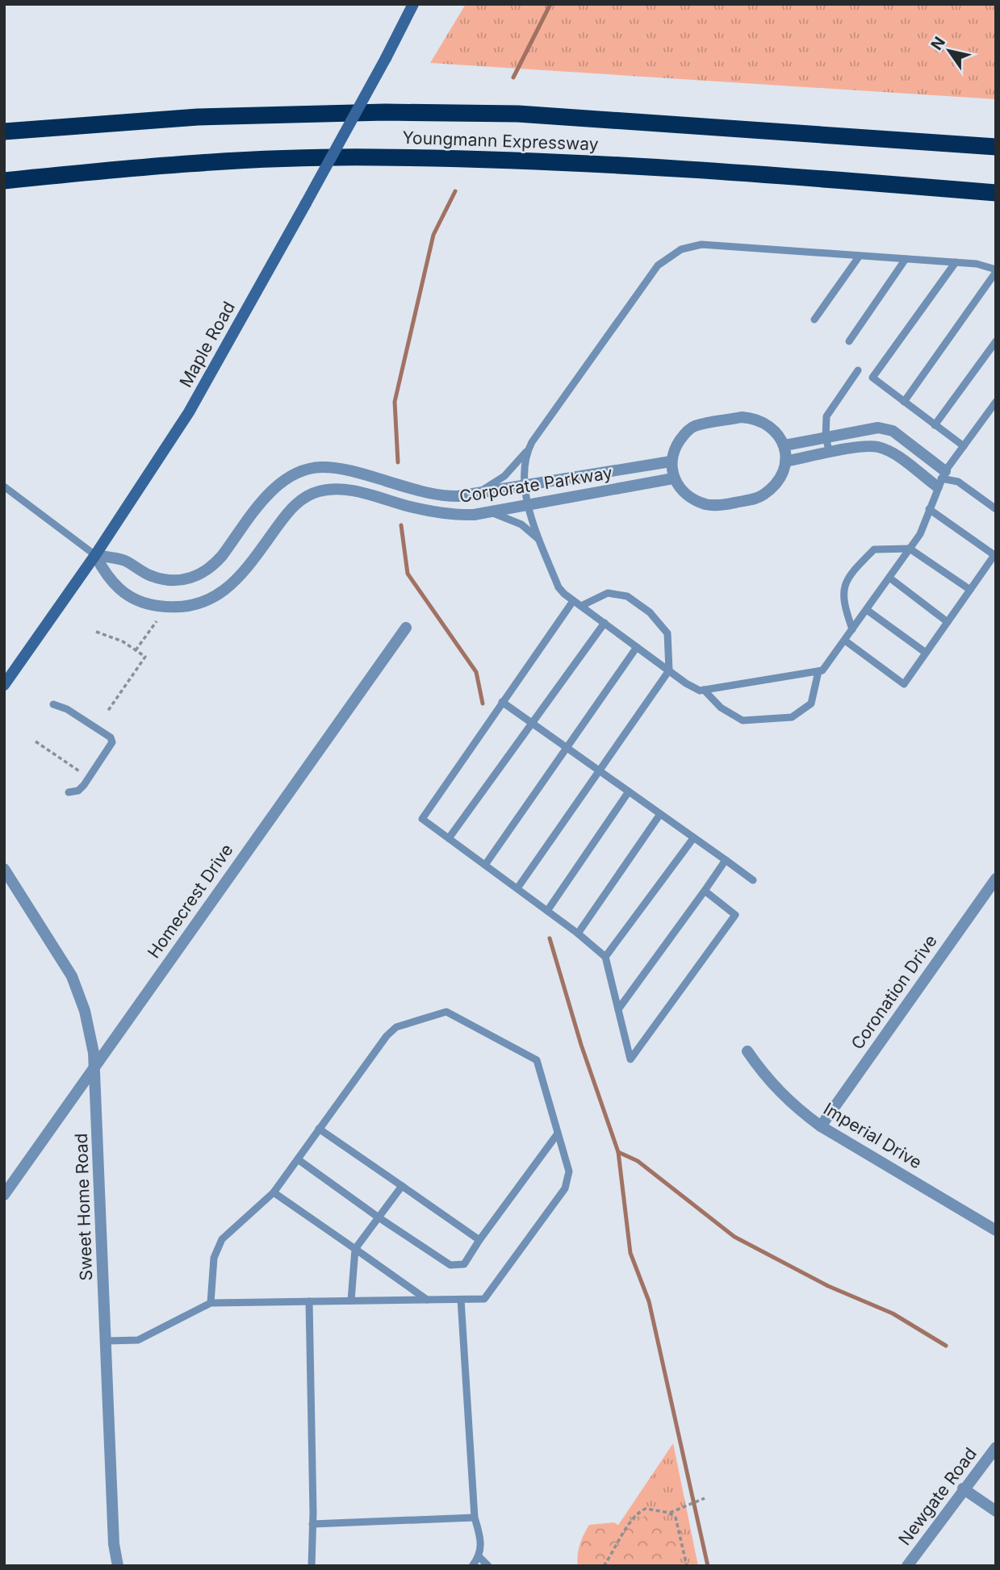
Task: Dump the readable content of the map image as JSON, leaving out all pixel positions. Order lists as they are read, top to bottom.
{
  "streets": {
    "highway": ["Youngmann Expressway"],
    "main road": ["Maple Road"],
    "street": [
      "Corporate Parkway",
      "Homecrest Drive",
      "Coronation Drive",
      "Imperial Drive",
      "Sweet Home Road",
      "Newgate Road"
    ]
  },
  "crossings": [
    ["Maple Road", "Corporate Parkway"],
    ["Homecrest Drive", "Sweet Home Road"],
    ["Coronation Drive", "Imperial Drive"]
  ],
  "north": "top left"
}
